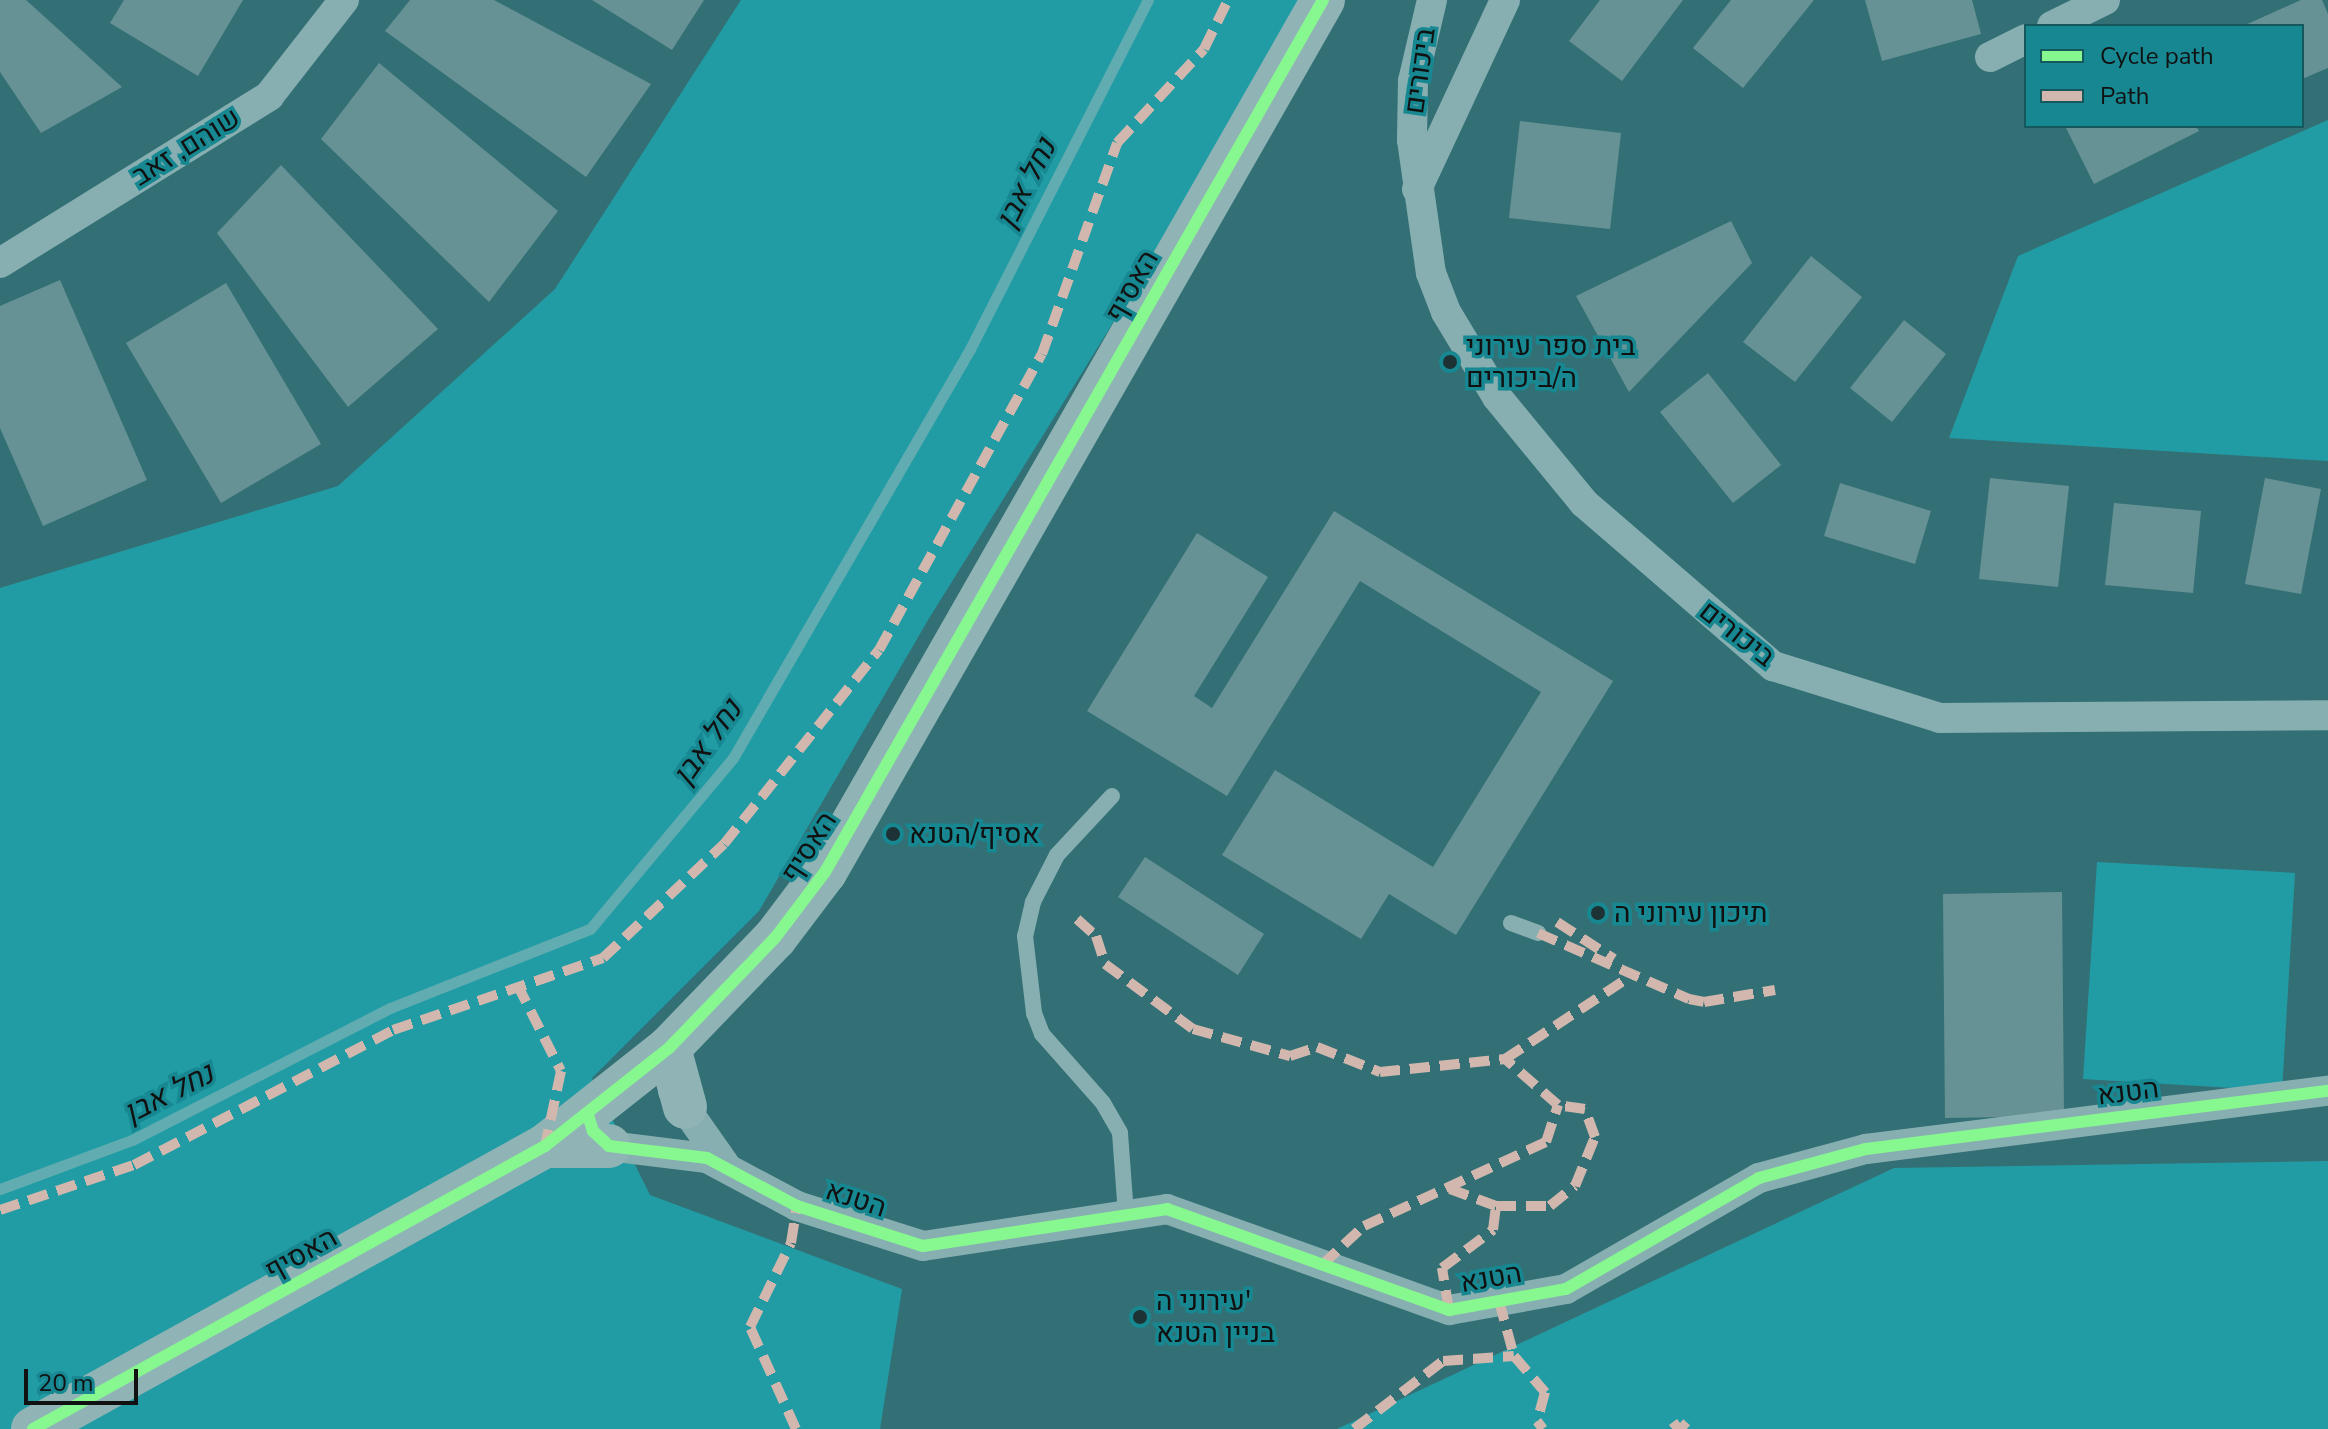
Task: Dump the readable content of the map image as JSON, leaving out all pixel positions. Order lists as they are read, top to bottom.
{
  "streets": {
    "street": [
      "ביכורים",
      "שוהם, זאב",
      "האסיף",
      "הטנא"
    ]
  },
  "crossings": [
    ["האסיף", "הטנא"]
  ],
  "water": ["נחל אבן"],
  "places": [
    "בית ספר עירוני ה/ביכורים",
    "אסיף/הטנא",
    "תיכון עירוני ה",
    "עירוני ה' בניין הטנא"
  ],
  "legend": ["Cycle path", "Path"],
  "scale_bar": "20 m"
}
